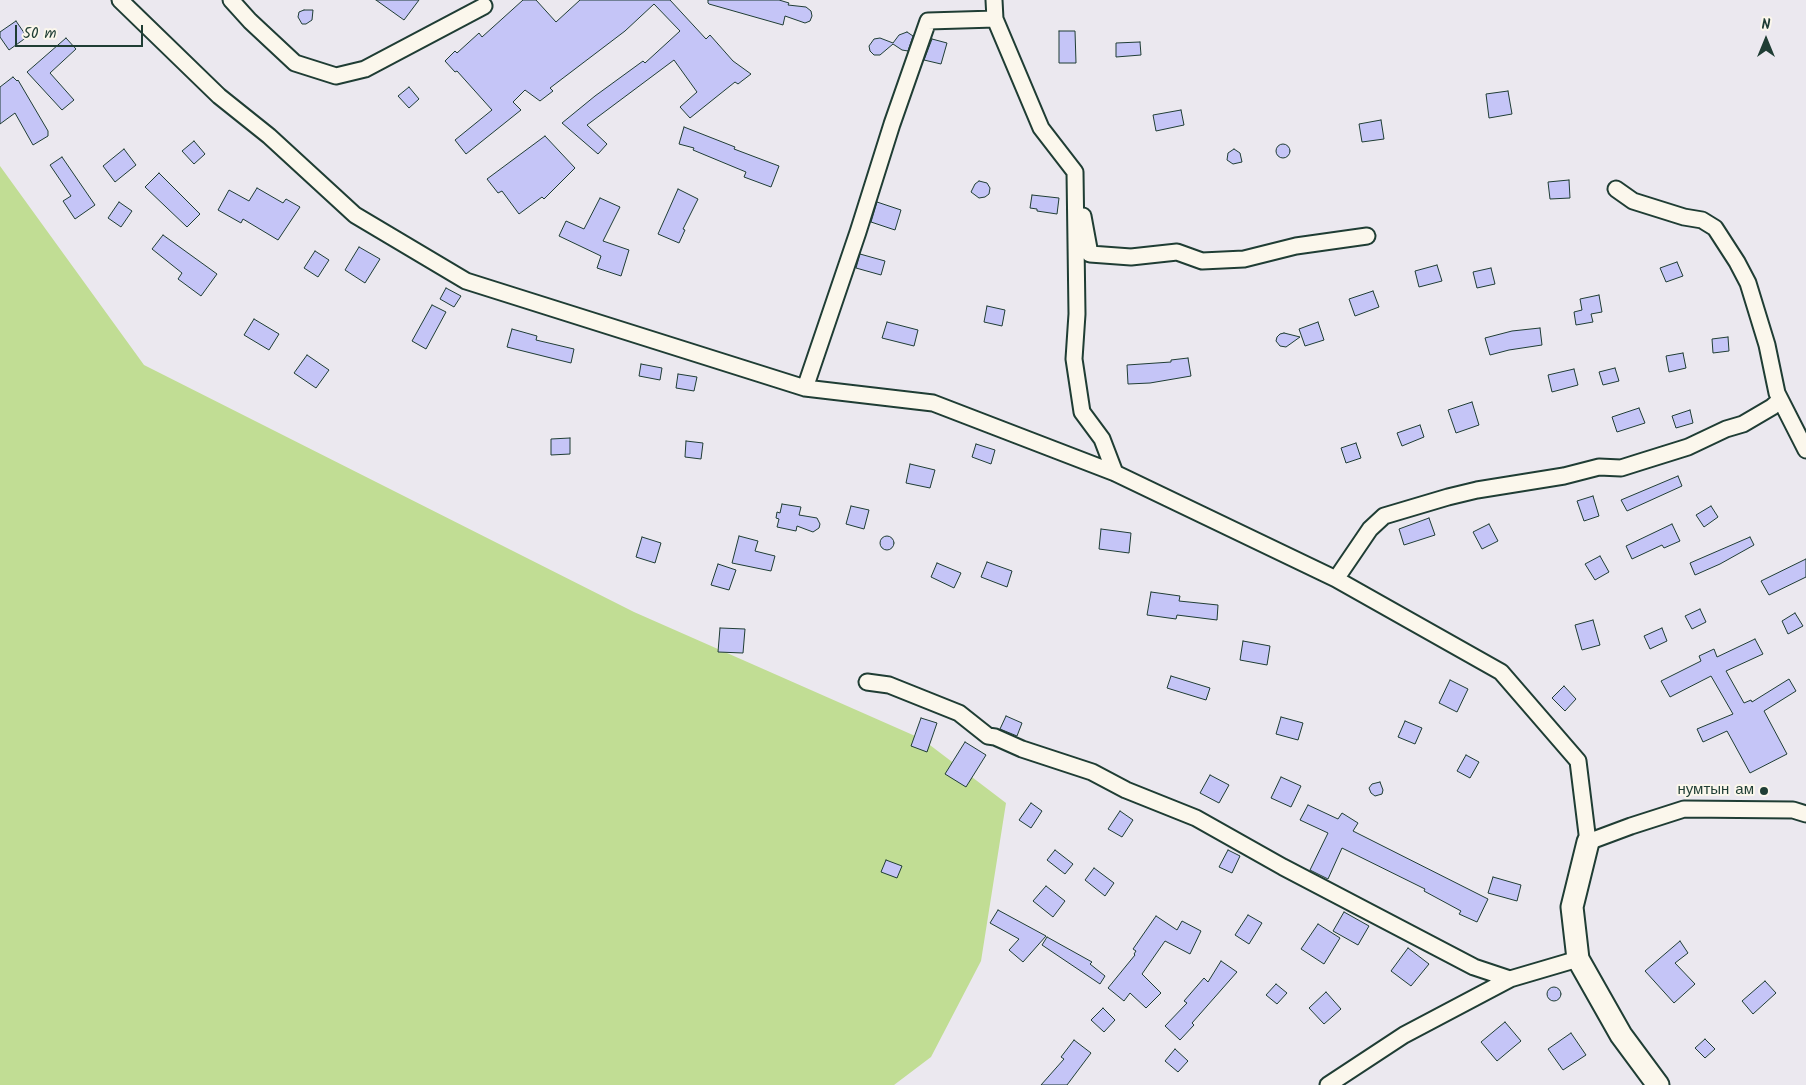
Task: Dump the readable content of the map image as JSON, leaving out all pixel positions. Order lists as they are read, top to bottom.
{
  "places": ["нумтын ам"],
  "scale_bar": "50 m",
  "north": "top"
}
